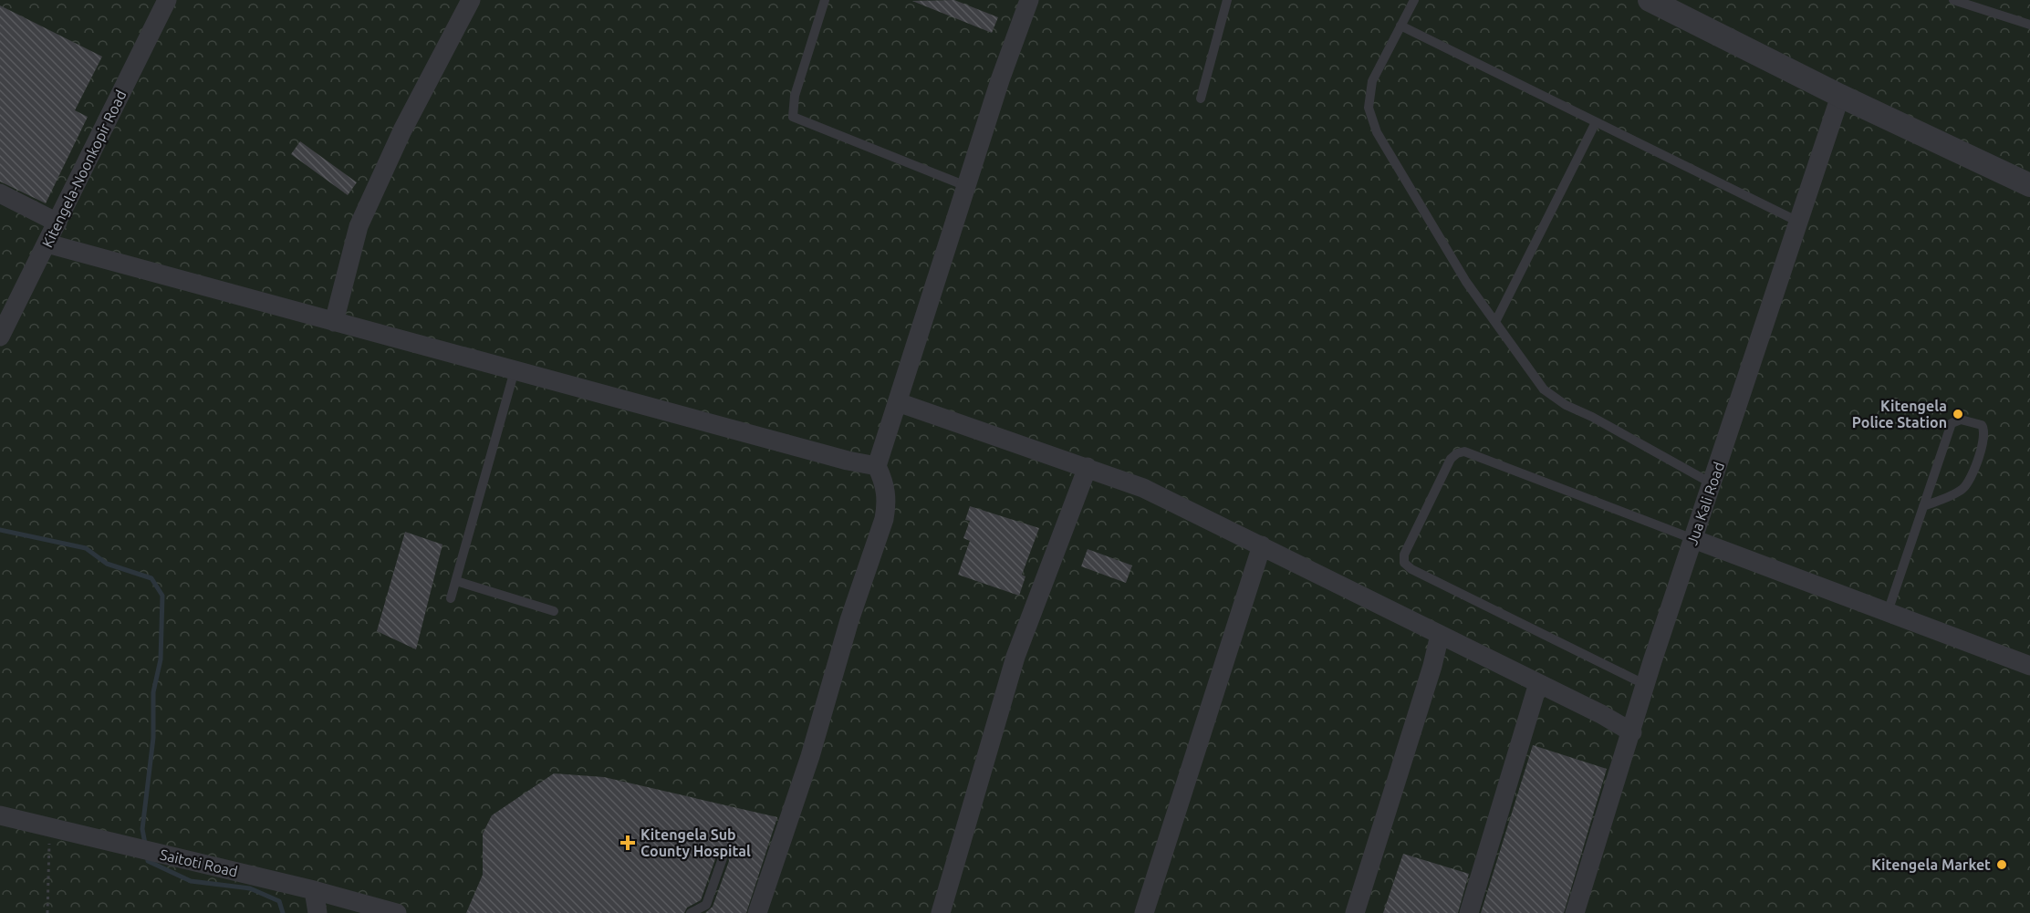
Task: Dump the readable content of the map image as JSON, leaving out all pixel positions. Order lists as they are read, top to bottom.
{
  "streets": {
    "street": ["Kitengela-Noonkopir Road", "Jua Kali Road", "Saitoti Road"]
  },
  "places": {
    "other": ["Kitengela Police Station", "Kitengela Market"],
    "health": ["Kitengela Sub County Hospital"]
  }
}
